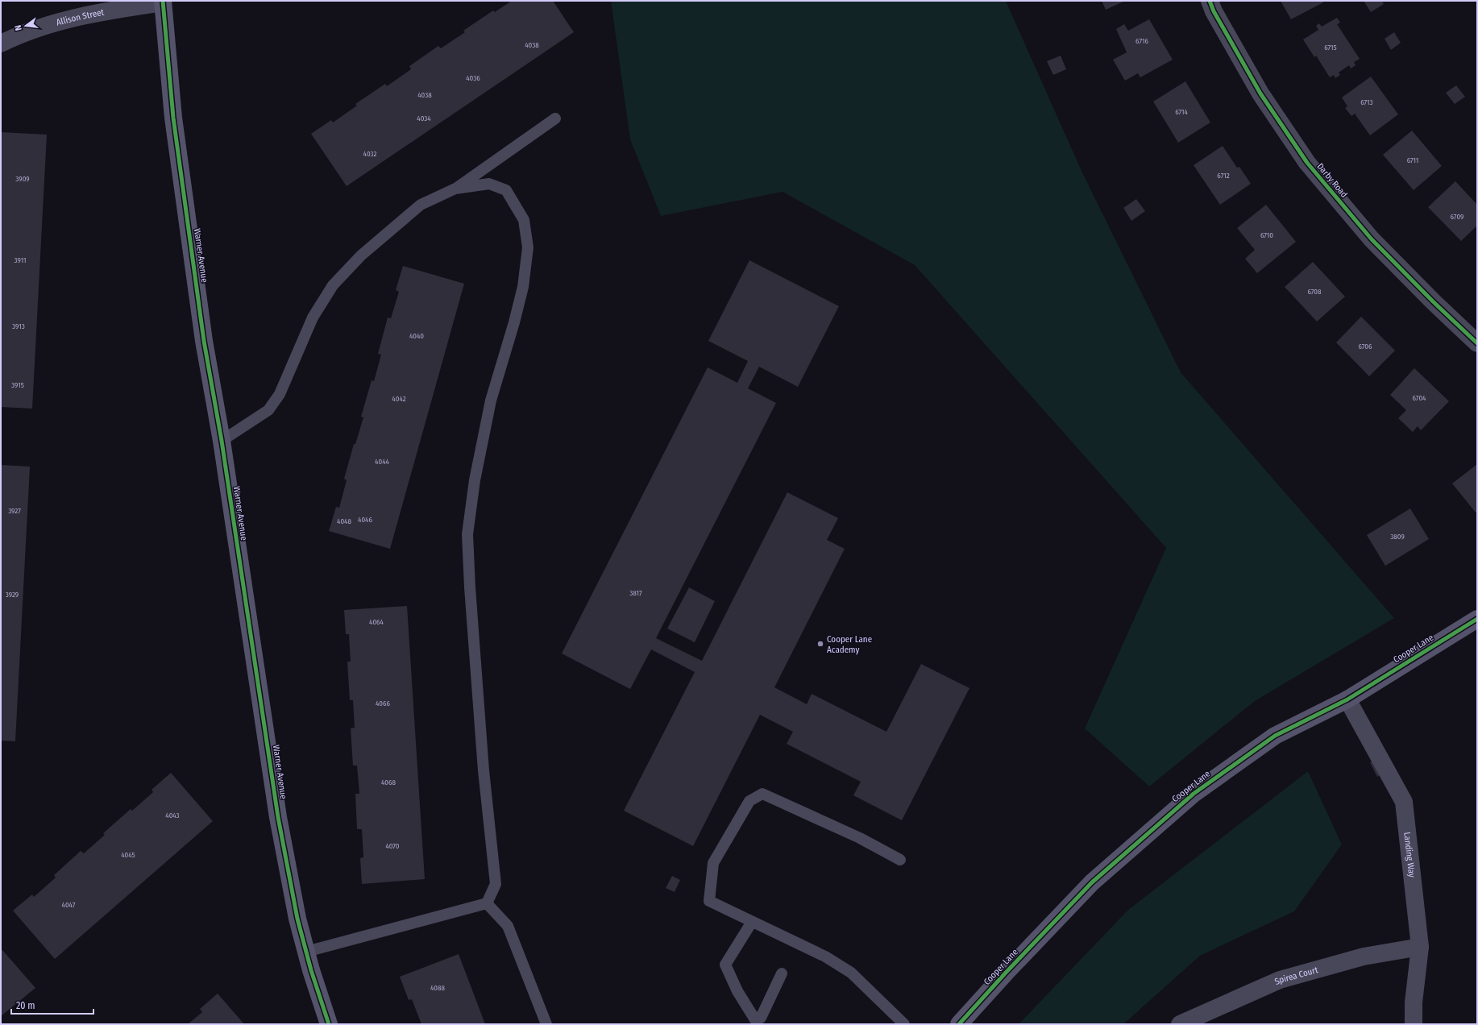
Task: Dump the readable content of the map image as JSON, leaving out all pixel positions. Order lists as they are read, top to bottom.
{
  "streets": {
    "street": [
      "Allison Street",
      "Darby Road",
      "Warner Avenue",
      "Cooper Lane",
      "Landing Way",
      "Spirea Court"
    ]
  },
  "crossings": [
    ["Allison Street", "Warner Avenue"],
    ["Cooper Lane", "Landing Way"],
    ["Landing Way", "Spirea Court"]
  ],
  "places": ["Cooper Lane Academy"],
  "house_numbers": [
    "6716",
    "4038",
    "6715",
    "4036",
    "4038",
    "6713",
    "6714",
    "4034",
    "4032",
    "6711",
    "6712",
    "3909",
    "6709",
    "6710",
    "3911",
    "6708",
    "3913",
    "4040",
    "6706",
    "3915",
    "6704",
    "4042",
    "4044",
    "3927",
    "4046",
    "4048",
    "3809",
    "3817",
    "3929",
    "4064",
    "4066",
    "4068",
    "4043",
    "4070",
    "4045",
    "4047",
    "4088"
  ],
  "scale_bar": "20 m",
  "north": "left"
}
